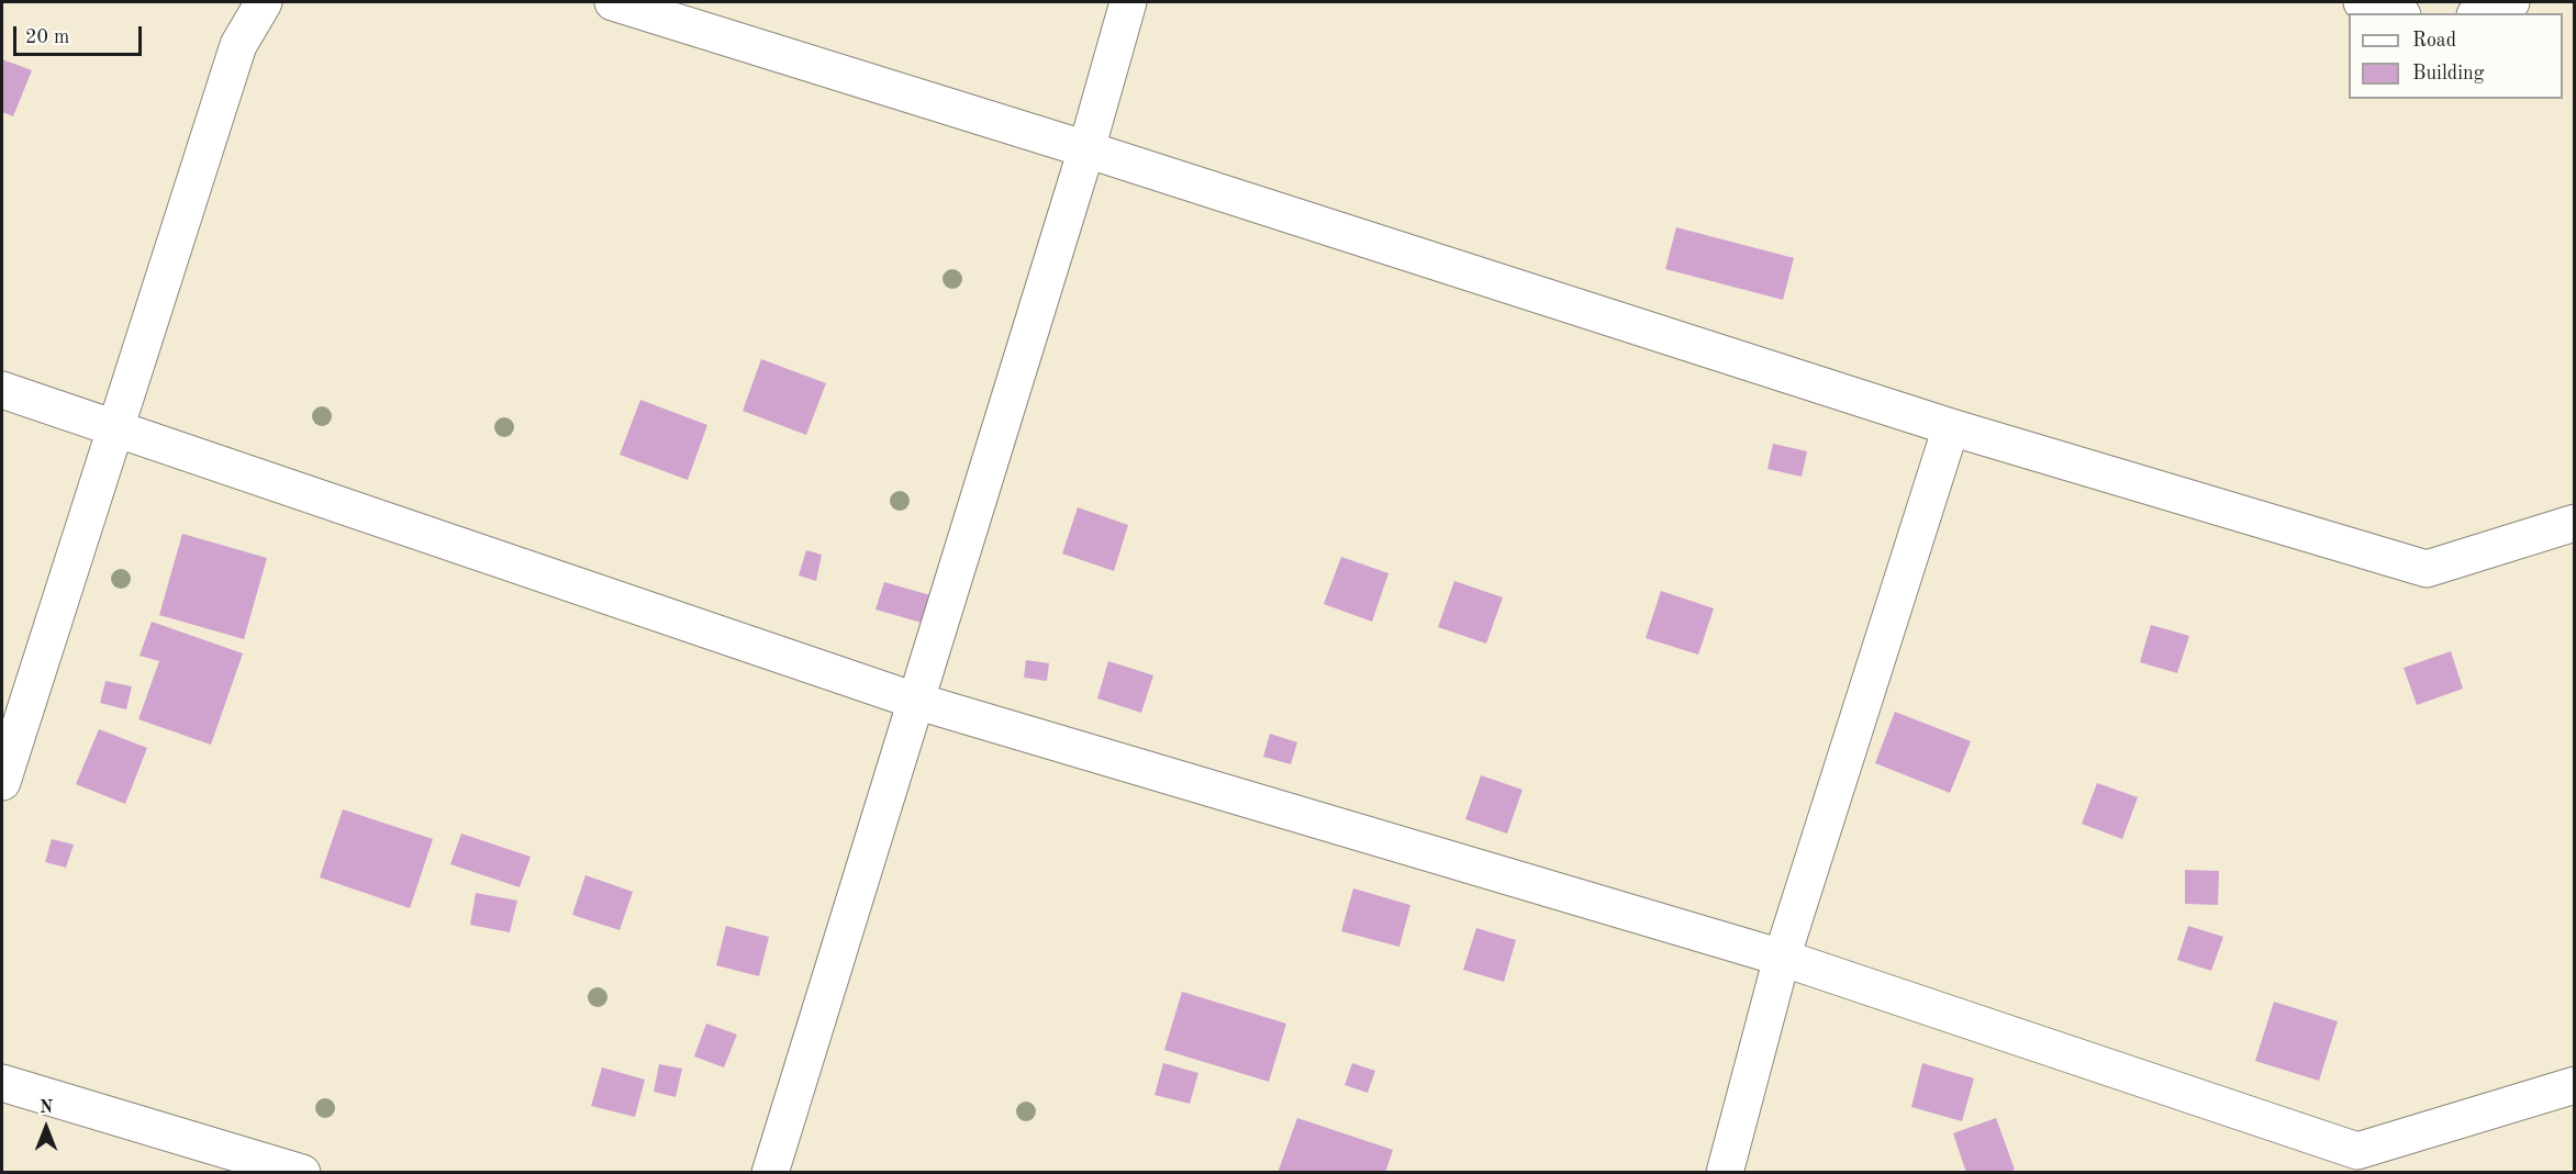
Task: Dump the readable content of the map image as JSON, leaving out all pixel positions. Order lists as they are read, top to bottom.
{
  "legend": ["Road", "Building"],
  "scale_bar": "20 m",
  "north": "top"
}
